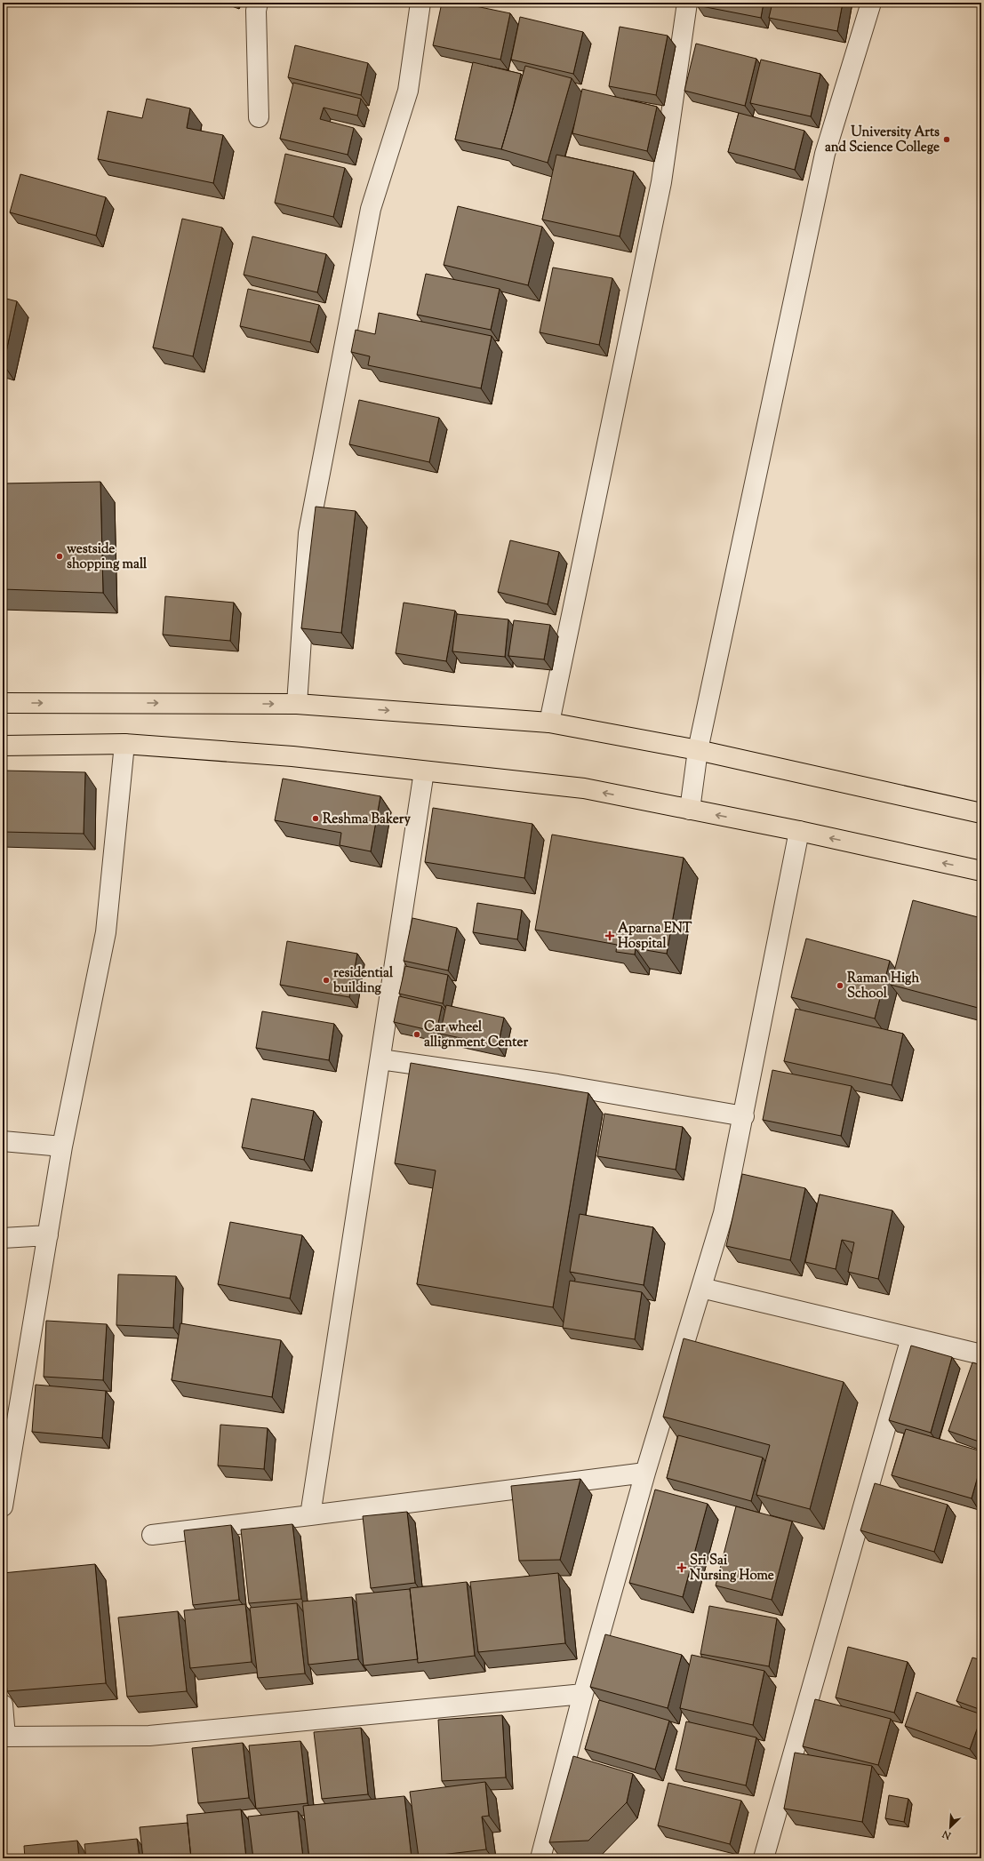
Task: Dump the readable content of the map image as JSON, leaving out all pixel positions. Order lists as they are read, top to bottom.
{
  "places": {
    "other": [
      "University Arts and Science College",
      "westside shopping mall",
      "Reshma Bakery",
      "residential building",
      "Raman High School",
      "Car wheel allignment Center"
    ],
    "health": ["Aparna ENT Hospital", "Sri Sai Nursing Home"]
  },
  "north": "bottom left"
}
